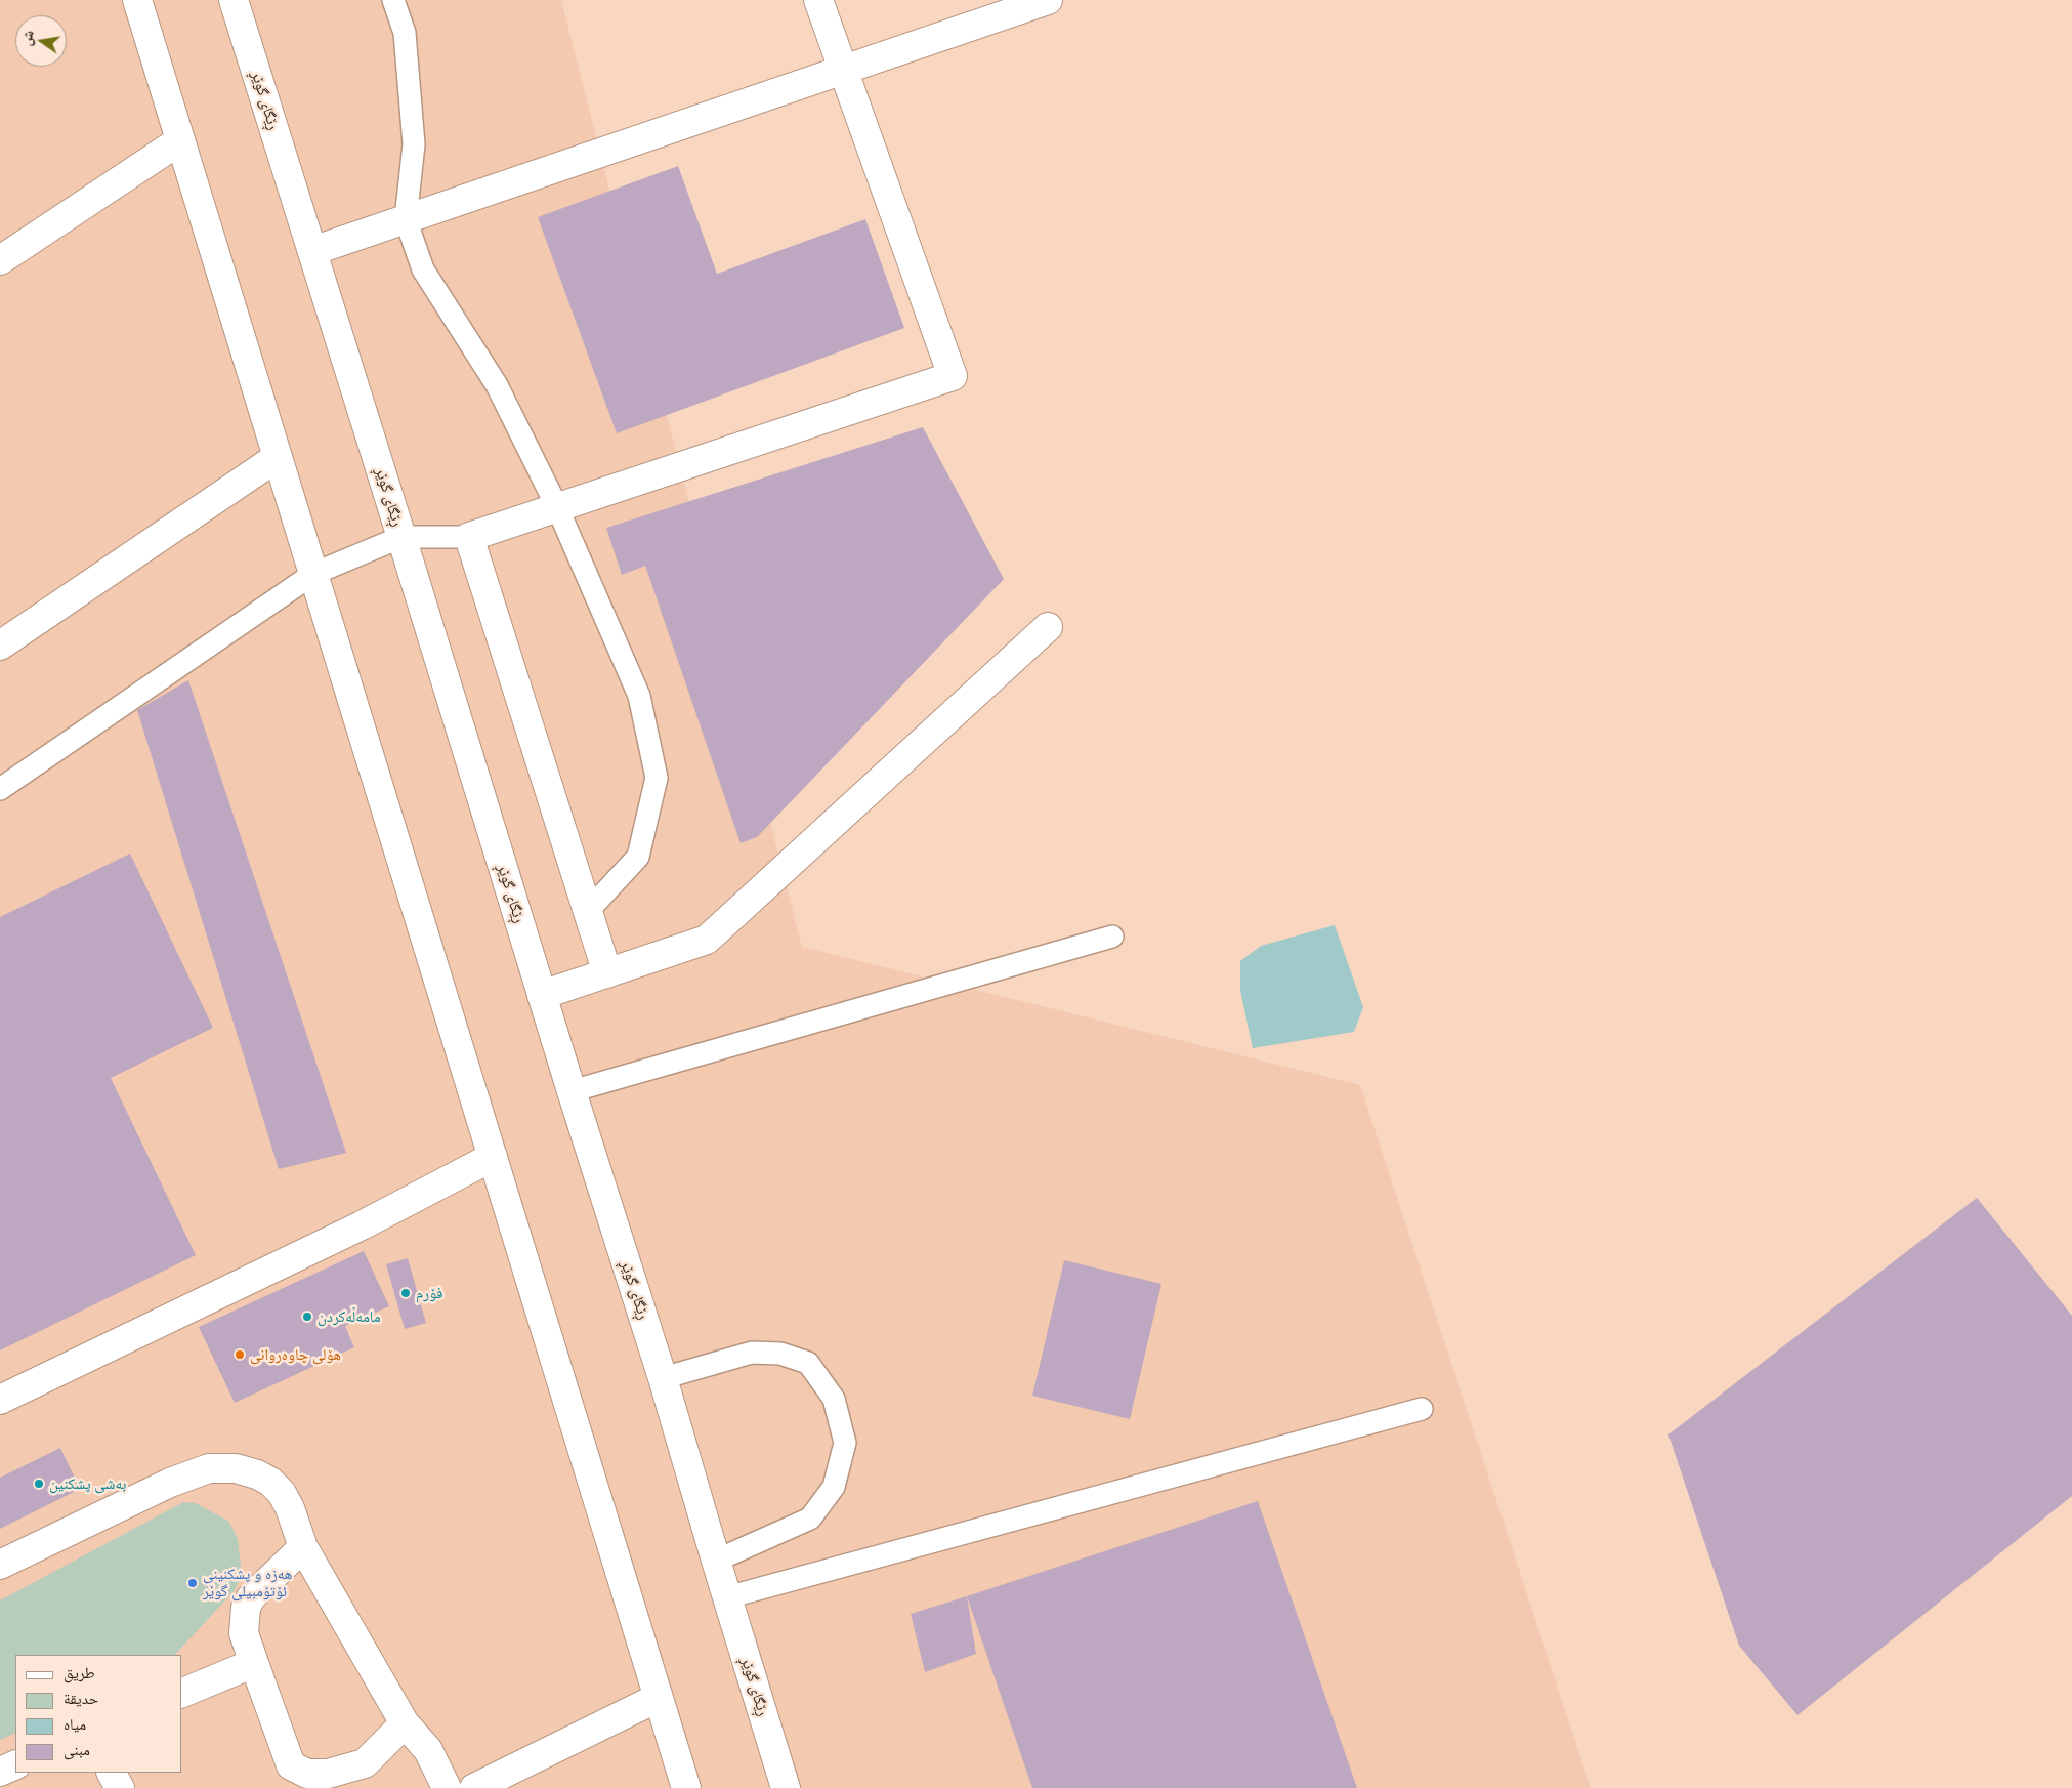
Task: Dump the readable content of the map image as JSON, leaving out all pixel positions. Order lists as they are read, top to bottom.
{
  "streets": {
    "main road": ["ڕێگای گوێڕ"]
  },
  "places": [
    "فۆرم",
    "مامەڵەکردن",
    "هۆلی چاوه‌روانی",
    "به‌شی پشكنین",
    "هه‌زه‌ و پشكنینی ئۆتۆمبیلی گوێر"
  ],
  "legend": [
    "طريق",
    "حديقة",
    "مياه",
    "مبنى"
  ],
  "north": "left"
}
